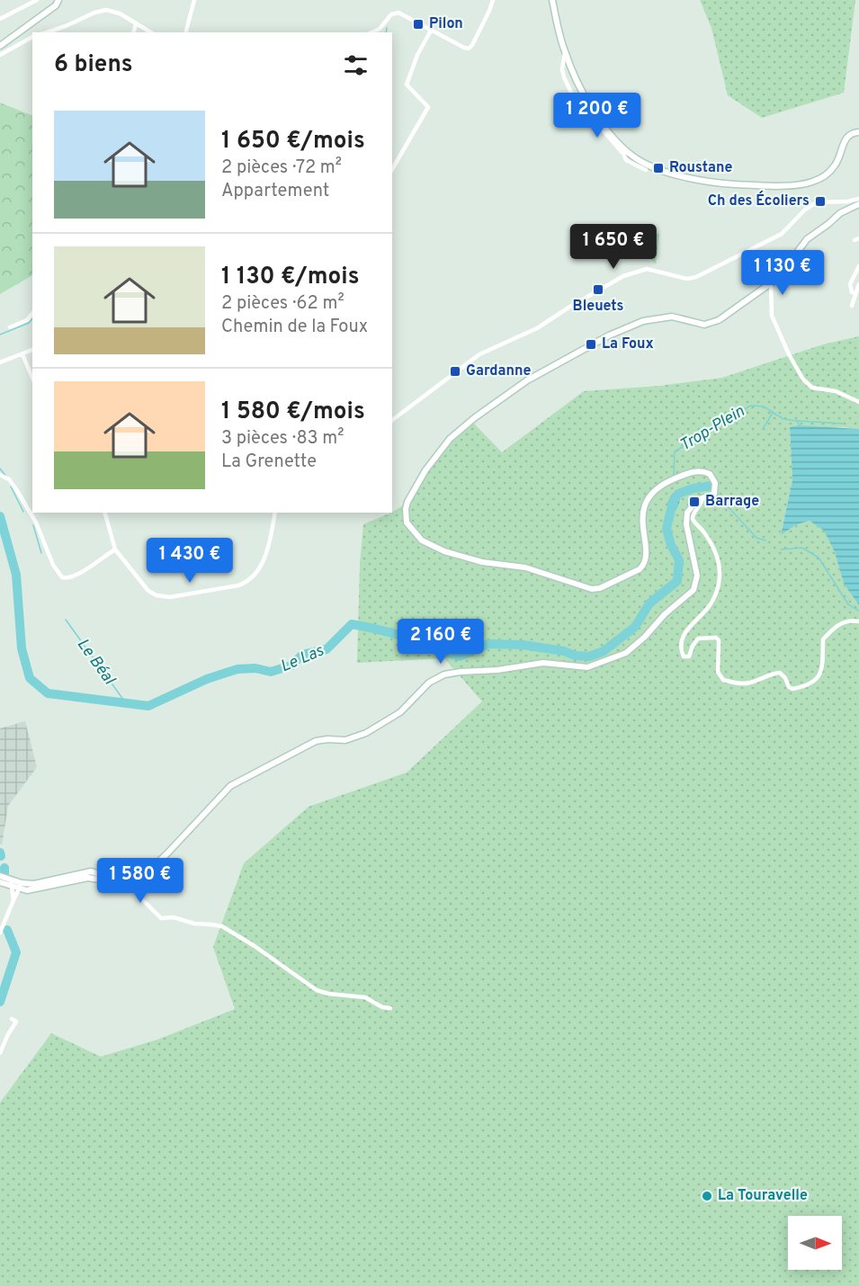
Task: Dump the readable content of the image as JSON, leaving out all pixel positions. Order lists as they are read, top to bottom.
{
  "water": ["Trop-Plein", "Le Las", "Le Béal"],
  "places": {
    "transit": [
      "Pilon",
      "Roustane",
      "Ch des Écoliers",
      "Bleuets",
      "La Foux",
      "Gardanne",
      "Barrage"
    ],
    "other": ["La Touravelle"]
  },
  "north": "right",
  "page": {
    "heading": "6 biens",
    "price": [
      "1 200 €",
      "1 650 €",
      "1 130 €",
      "1 430 €",
      "2 160 €",
      "1 580 €"
    ],
    "list": [
      {
        "name": "1 650 €/mois",
        "note": "2 pièces · 72 m² · Appartement"
      },
      {
        "name": "1 130 €/mois",
        "note": "2 pièces · 62 m² · Chemin de la Foux"
      },
      {
        "name": "1 580 €/mois",
        "note": "3 pièces · 83 m² · La Grenette"
      }
    ]
  }
}
